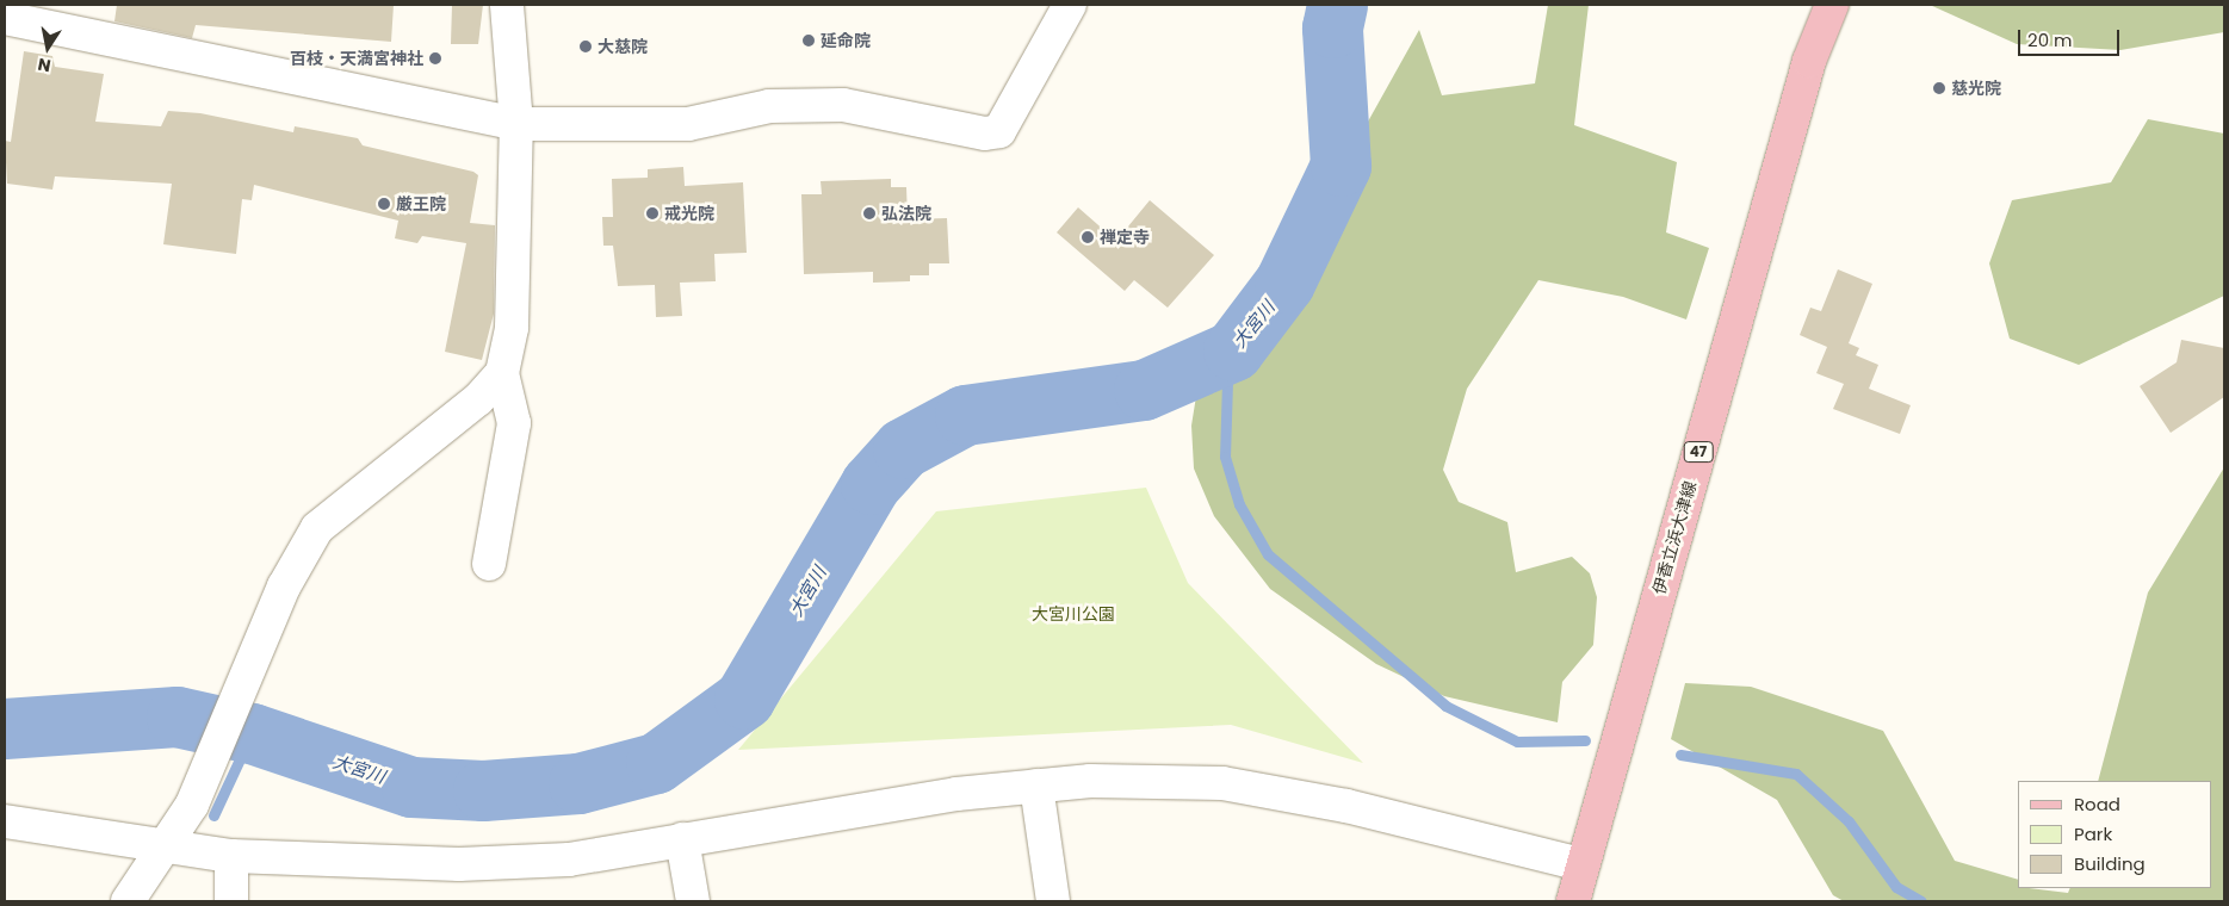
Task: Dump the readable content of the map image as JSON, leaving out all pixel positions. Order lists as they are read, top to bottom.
{
  "streets": {
    "main road": ["47", "伊香立浜大津線"]
  },
  "water": ["大宮川"],
  "parks": ["大宮川公園"],
  "places": [
    "延命院",
    "大慈院",
    "百枝・天満宮神社",
    "慈光院",
    "厳王院",
    "戒光院",
    "弘法院",
    "禅定寺"
  ],
  "legend": ["Road", "Park", "Building"],
  "scale_bar": "20 m",
  "north": "bottom"
}
